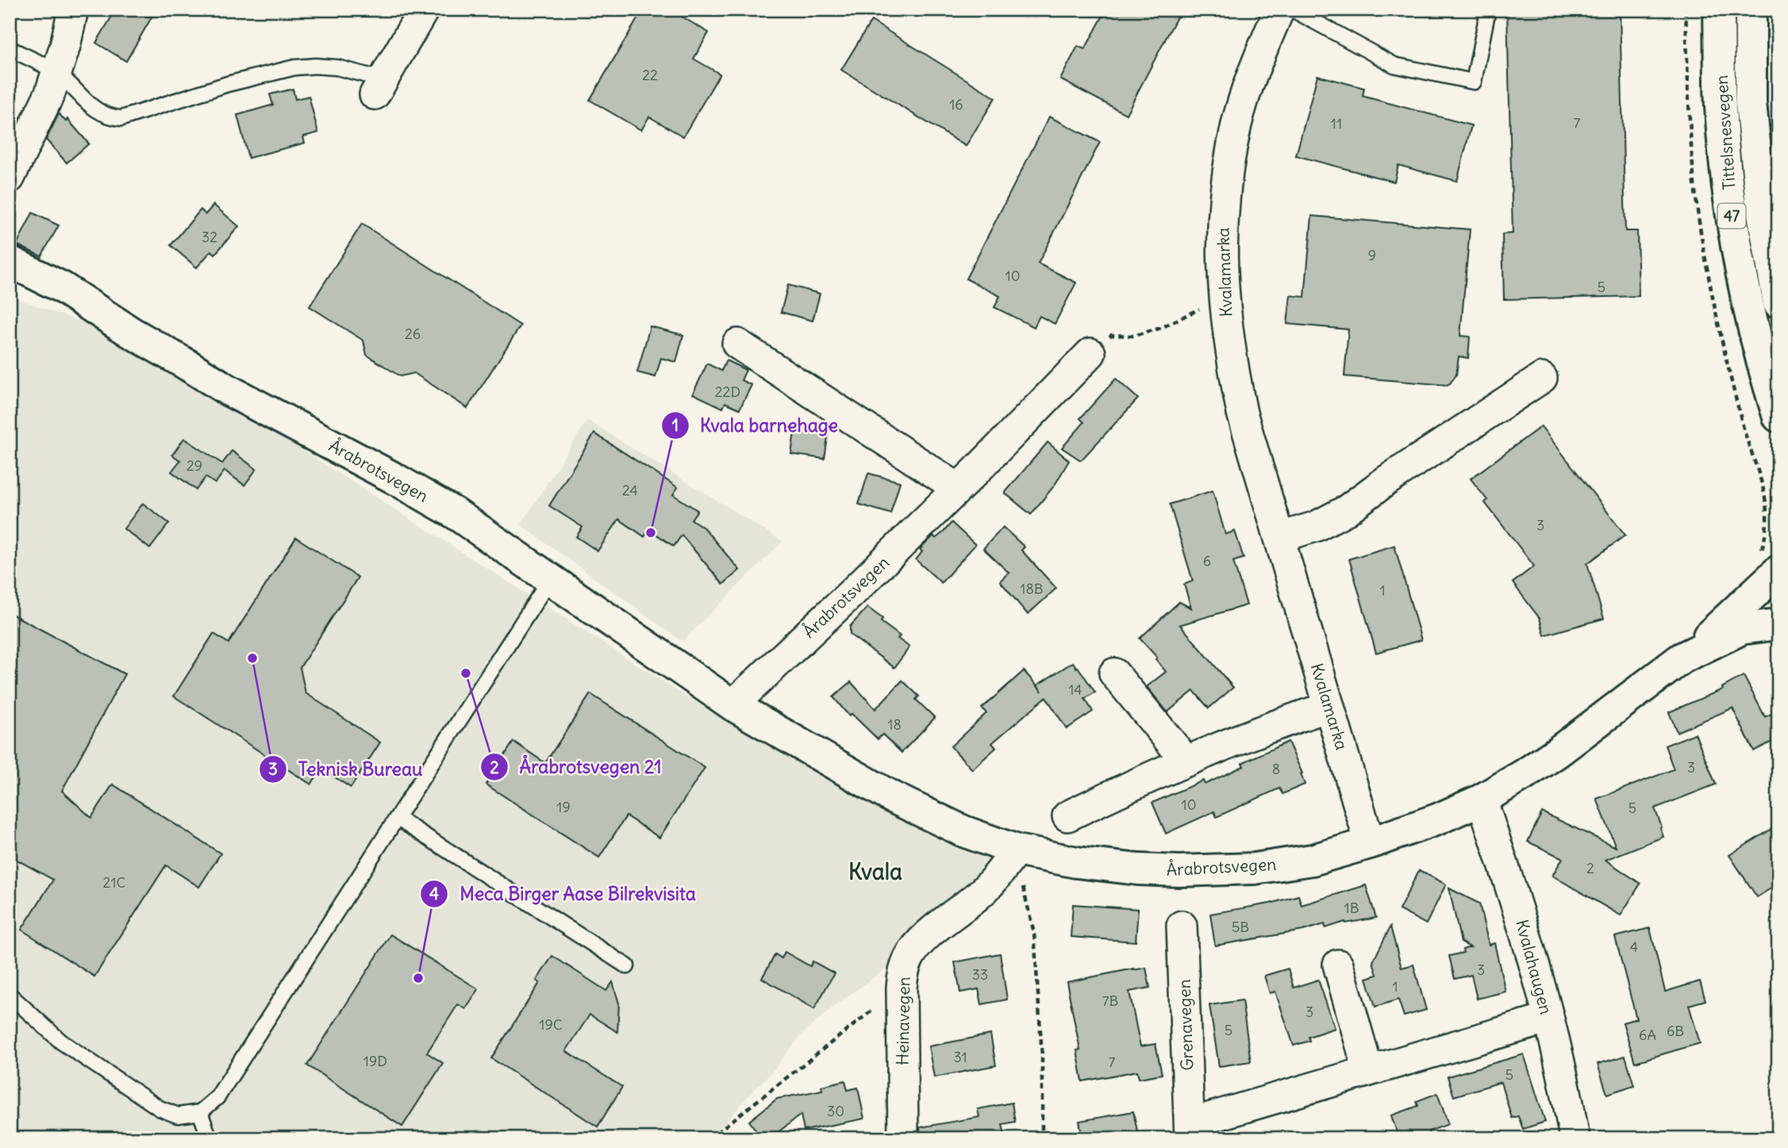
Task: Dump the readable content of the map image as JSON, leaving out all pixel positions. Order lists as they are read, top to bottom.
{
  "streets": {
    "main road": ["Tittelsnesvegen", "47", "Årabrotsvegen"],
    "street": [
      "Kvalamarka",
      "Kvalahaugen",
      "Heinavegen",
      "Grenavegen"
    ]
  },
  "crossings": [
    ["Kvalamarka", "Årabrotsvegen"],
    ["Årabrotsvegen", "Kvalahaugen"],
    ["Årabrotsvegen", "Heinavegen"],
    ["Kvalahaugen", "Grenavegen"]
  ],
  "districts": ["Kvala"],
  "places": [
    "Kvala barnehage",
    "Teknisk Bureau",
    "Årabrotsvegen 21",
    "Meca Birger Aase Bilrekvisita"
  ],
  "house_numbers": [
    "22",
    "16",
    "7",
    "11",
    "32",
    "9",
    "10",
    "5",
    "26",
    "22D",
    "29",
    "24",
    "3",
    "6",
    "18B",
    "1",
    "14",
    "18",
    "3",
    "8",
    "10",
    "19",
    "5",
    "2",
    "21C",
    "1B",
    "5B",
    "4",
    "3",
    "33",
    "1",
    "7B",
    "3",
    "19C",
    "5",
    "6B",
    "6A",
    "31",
    "19D",
    "7",
    "5",
    "30"
  ]
}
